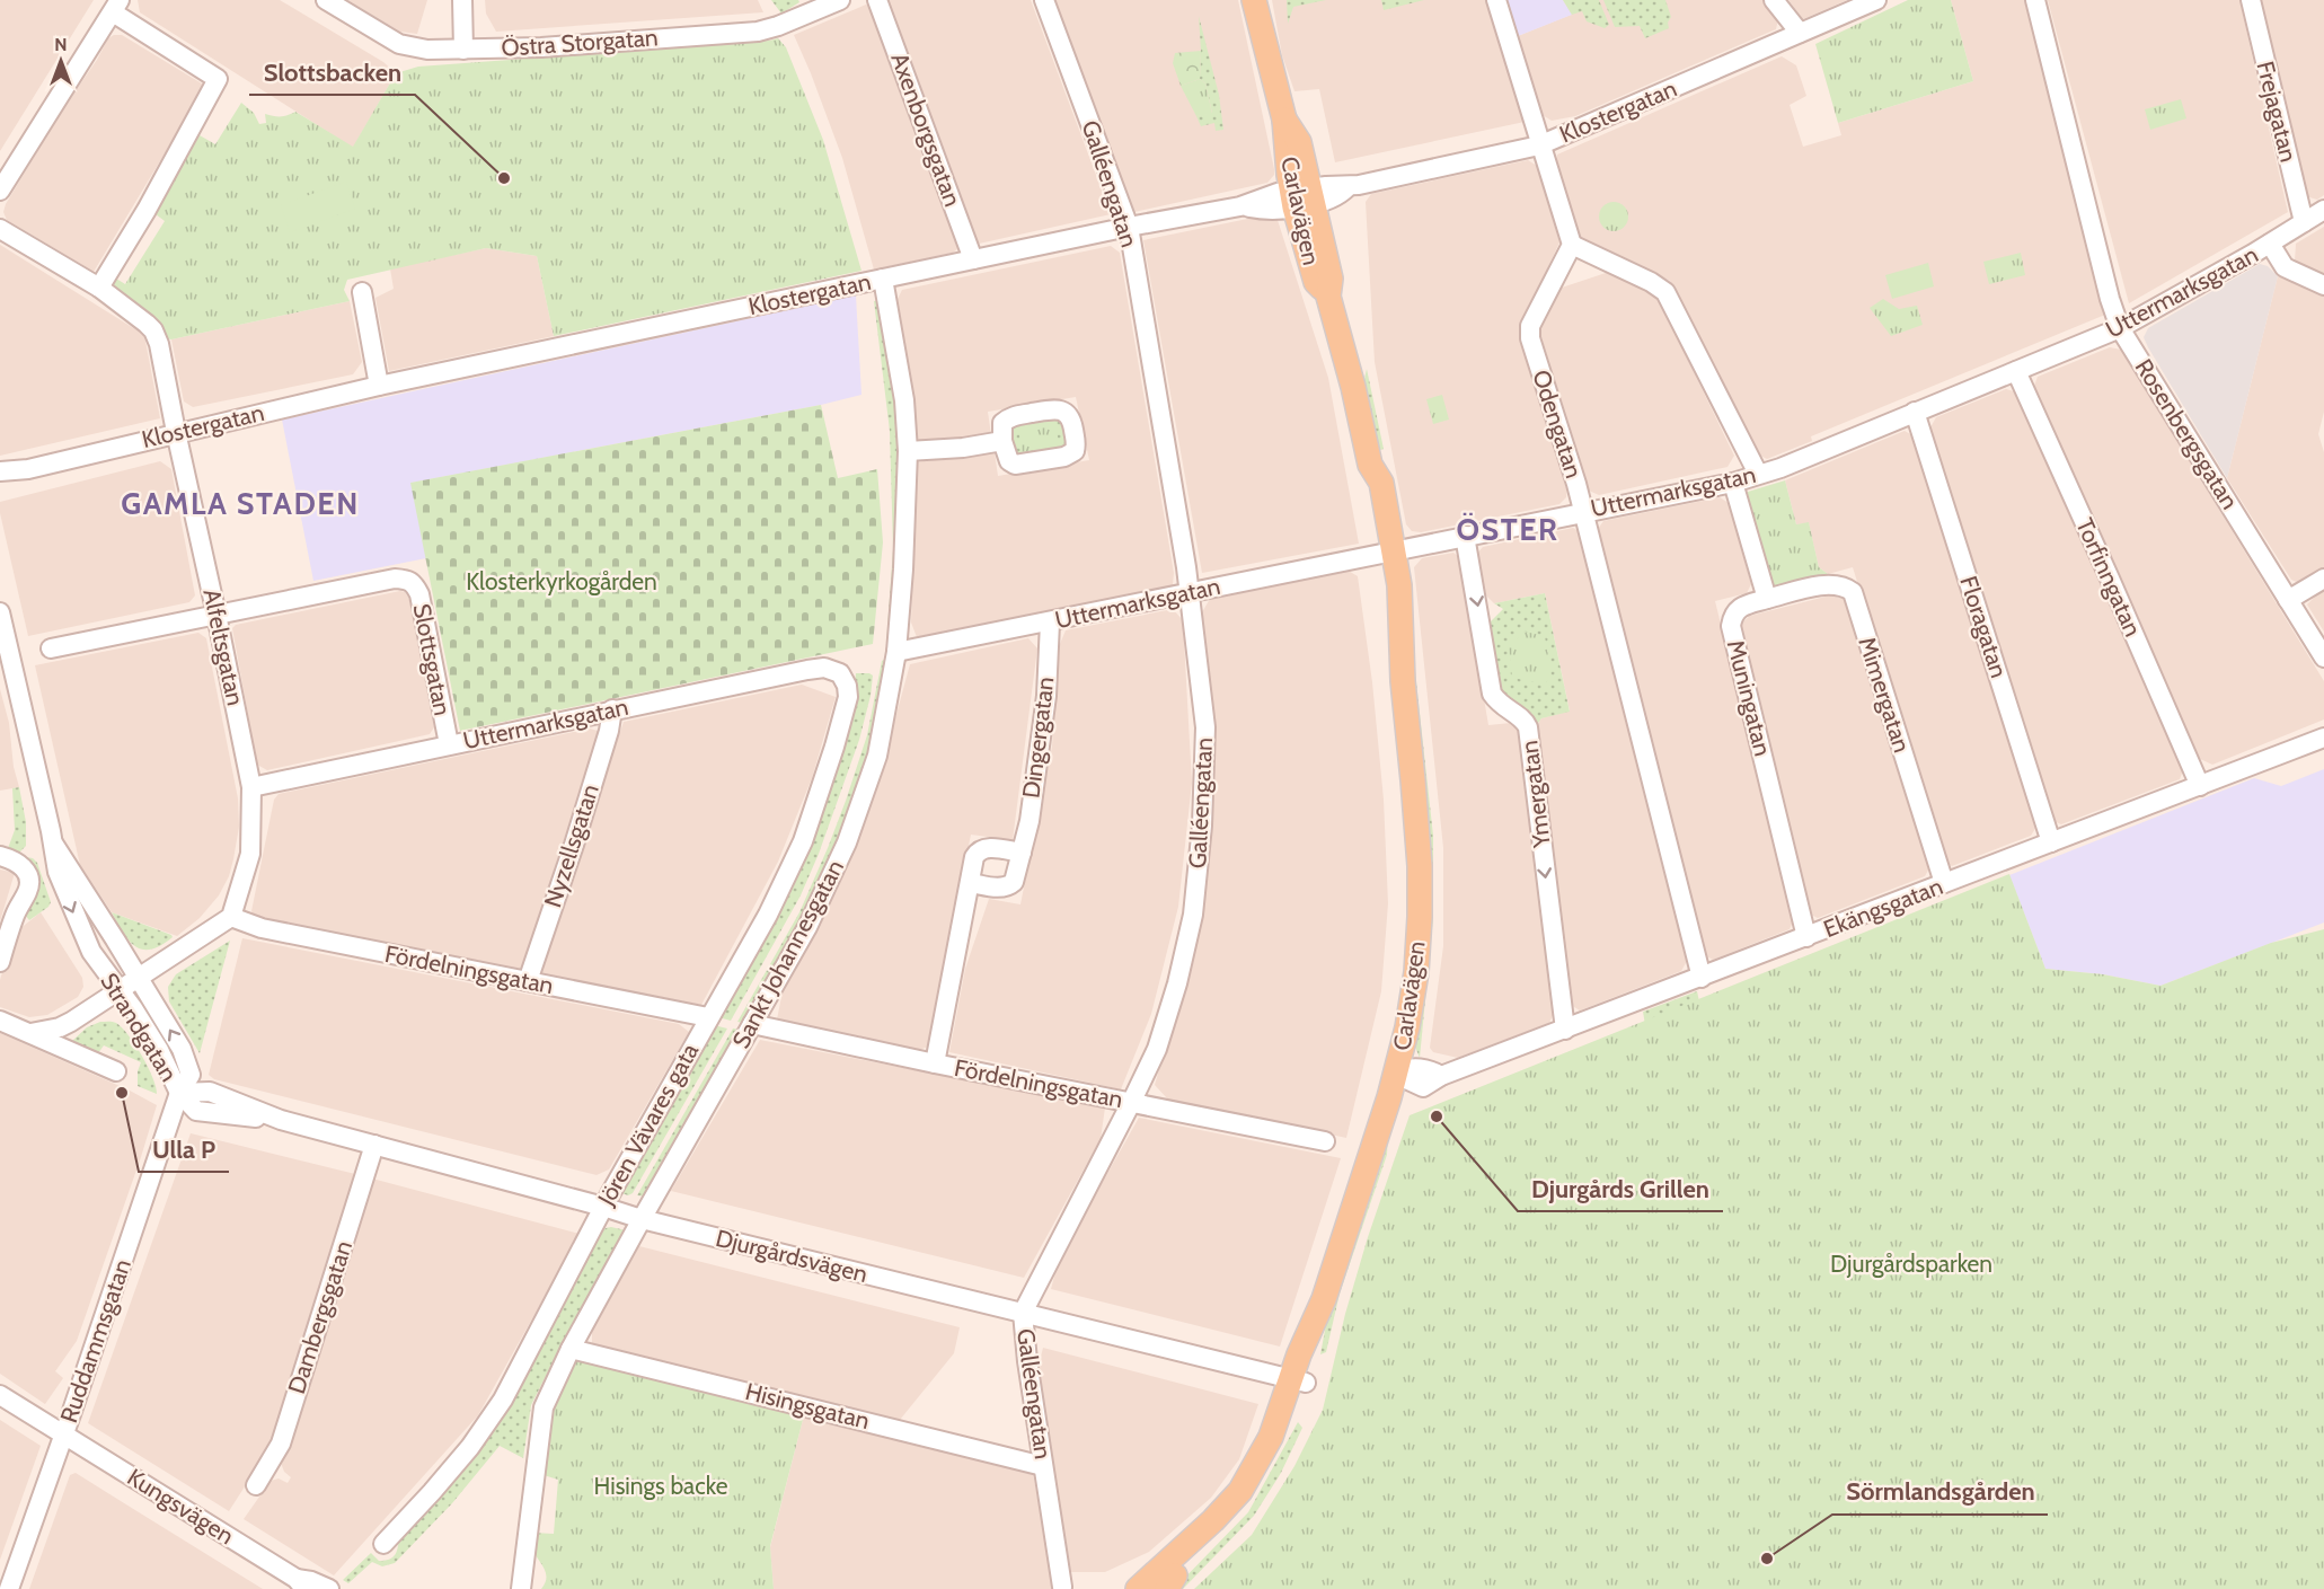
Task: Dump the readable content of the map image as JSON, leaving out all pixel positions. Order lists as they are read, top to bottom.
{
  "streets": {
    "main road": ["Carlavägen"],
    "street": [
      "Östra Storgatan",
      "Klostergatan",
      "Frejagatan",
      "Axenborgsgatan",
      "Galléengatan",
      "Uttermarksgatan",
      "Odengatan",
      "Rosenbergsgatan",
      "Torfinngatan",
      "Floragatan",
      "Alfeltsgatan",
      "Slottsgatan",
      "Mimergatan",
      "Muningatan",
      "Dingergatan",
      "Ymergatan",
      "Nyzellsgatan",
      "Ekängsgatan",
      "Sankt Johannesgatan",
      "Fördelningsgatan",
      "Strandgatan",
      "Jören Vävares gata",
      "Djurgårdsvägen",
      "Dambergsgatan",
      "Ruddammsgatan",
      "Hisingsgatan",
      "Kungsvägen"
    ]
  },
  "crossings": [
    ["Klostergatan", "Axenborgsgatan"],
    ["Klostergatan", "Galléengatan"],
    ["Klostergatan", "Carlavägen"],
    ["Klostergatan", "Alfeltsgatan"],
    ["Klostergatan", "Sankt Johannesgatan"],
    ["Frejagatan", "Uttermarksgatan"],
    ["Galléengatan", "Uttermarksgatan"],
    ["Galléengatan", "Fördelningsgatan"],
    ["Galléengatan", "Djurgårdsvägen"],
    ["Galléengatan", "Hisingsgatan"],
    ["Carlavägen", "Uttermarksgatan"],
    ["Carlavägen", "Ekängsgatan"],
    ["Carlavägen", "Djurgårdsvägen"],
    ["Uttermarksgatan", "Odengatan"],
    ["Uttermarksgatan", "Rosenbergsgatan"],
    ["Uttermarksgatan", "Torfinngatan"],
    ["Uttermarksgatan", "Floragatan"],
    ["Uttermarksgatan", "Alfeltsgatan"],
    ["Uttermarksgatan", "Slottsgatan"],
    ["Uttermarksgatan", "Dingergatan"],
    ["Uttermarksgatan", "Ymergatan"],
    ["Uttermarksgatan", "Nyzellsgatan"],
    ["Uttermarksgatan", "Sankt Johannesgatan"],
    ["Uttermarksgatan", "Jören Vävares gata"],
    ["Odengatan", "Ekängsgatan"],
    ["Torfinngatan", "Ekängsgatan"],
    ["Floragatan", "Ekängsgatan"],
    ["Alfeltsgatan", "Slottsgatan"],
    ["Alfeltsgatan", "Fördelningsgatan"],
    ["Mimergatan", "Muningatan"],
    ["Mimergatan", "Ekängsgatan"],
    ["Muningatan", "Ekängsgatan"],
    ["Ymergatan", "Ekängsgatan"],
    ["Nyzellsgatan", "Fördelningsgatan"],
    ["Sankt Johannesgatan", "Fördelningsgatan"],
    ["Sankt Johannesgatan", "Djurgårdsvägen"],
    ["Sankt Johannesgatan", "Hisingsgatan"],
    ["Fördelningsgatan", "Jören Vävares gata"],
    ["Strandgatan", "Djurgårdsvägen"],
    ["Strandgatan", "Ruddammsgatan"],
    ["Jören Vävares gata", "Djurgårdsvägen"],
    ["Djurgårdsvägen", "Dambergsgatan"],
    ["Djurgårdsvägen", "Ruddammsgatan"],
    ["Ruddammsgatan", "Kungsvägen"]
  ],
  "one_way": ["Ymergatan"],
  "districts": ["GAMLA STADEN", "ÖSTER"],
  "parks": ["Klosterkyrkogården", "Djurgårdsparken", "Hisings backe"],
  "places": [
    "Slottsbacken",
    "Ulla P",
    "Djurgårds Grillen",
    "Sörmlandsgården"
  ],
  "north": "top"
}
